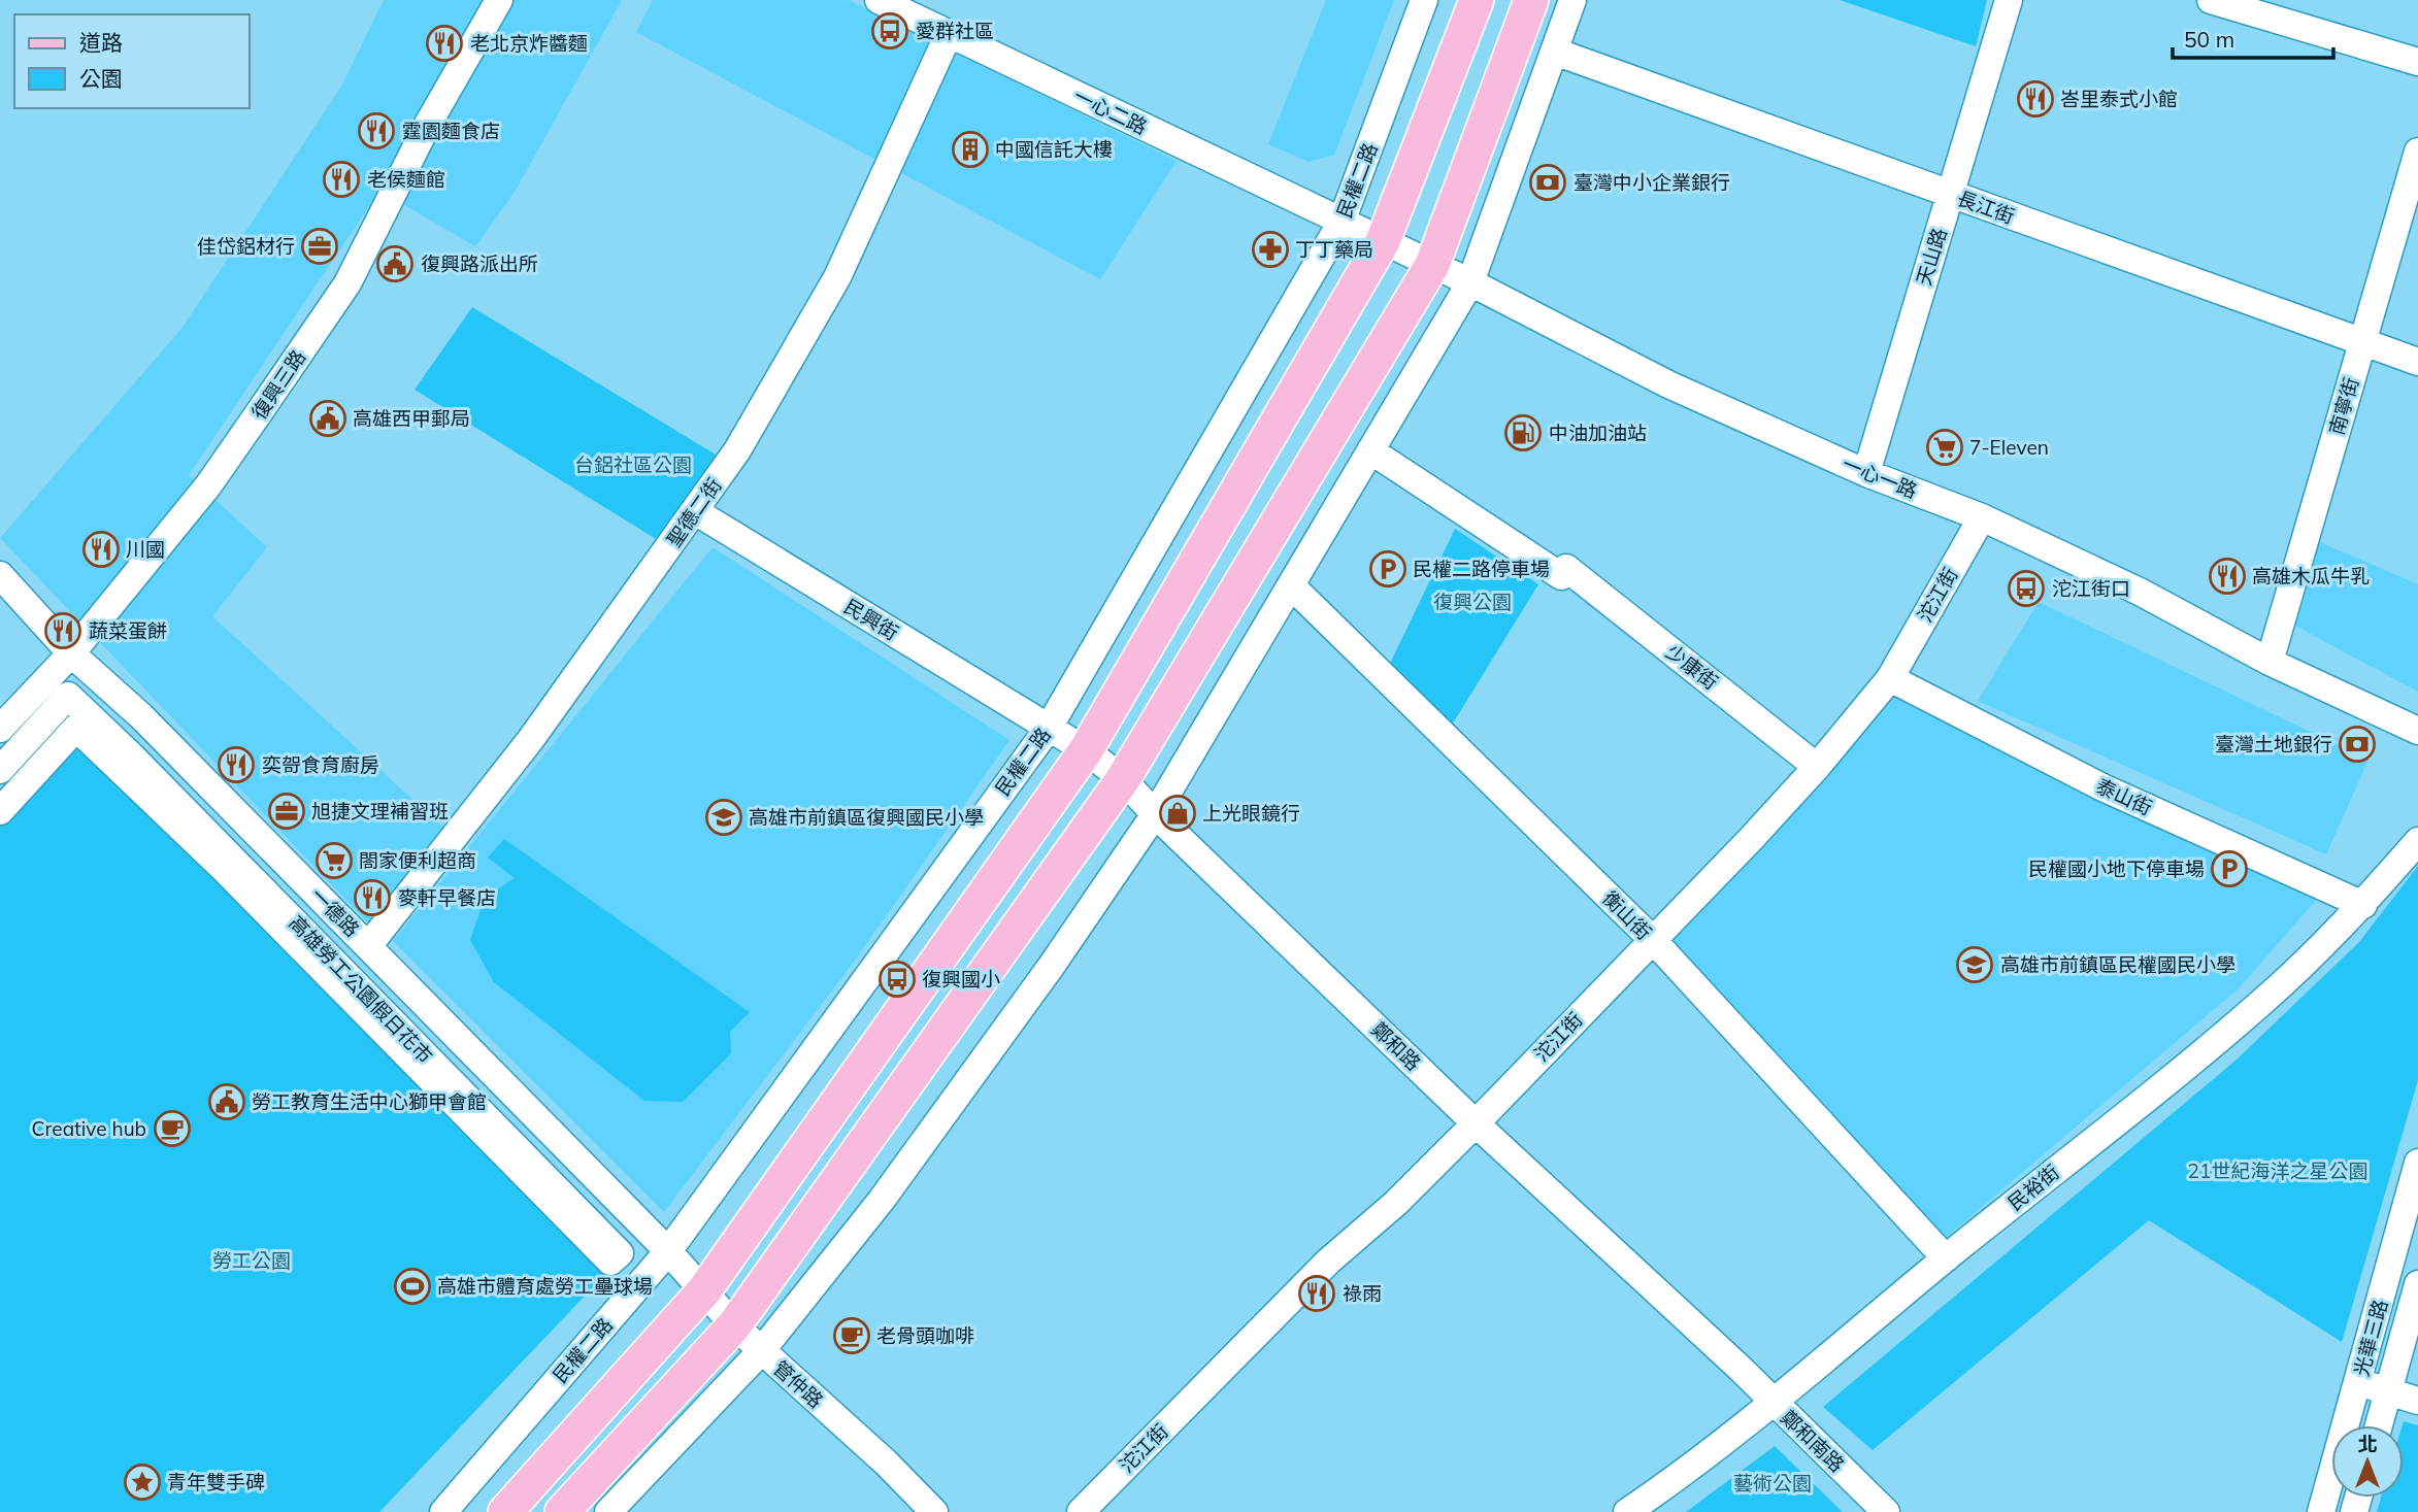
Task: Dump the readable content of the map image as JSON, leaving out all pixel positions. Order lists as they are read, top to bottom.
{
  "streets": {
    "street": [
      "一心二路",
      "民權二路",
      "長江街",
      "天山路",
      "復興三路",
      "南寧街",
      "一心一路",
      "聖德二街",
      "沱江街",
      "民興街",
      "少康街",
      "泰山街",
      "一德路",
      "衡山街",
      "高雄勞工公園假日花市",
      "鄭和路",
      "民裕街",
      "光華三路",
      "管仲路",
      "鄭和南路"
    ]
  },
  "crossings": [
    ["一心二路", "民權二路"],
    ["一心二路", "一心一路"],
    ["一心二路", "聖德二街"],
    ["民權二路", "一心一路"],
    ["民權二路", "民興街"],
    ["民權二路", "一德路"],
    ["民權二路", "鄭和路"],
    ["民權二路", "管仲路"],
    ["長江街", "天山路"],
    ["長江街", "南寧街"],
    ["天山路", "一心一路"],
    ["復興三路", "一德路"],
    ["南寧街", "一心一路"],
    ["一心一路", "沱江街"],
    ["聖德二街", "民興街"],
    ["聖德二街", "一德路"],
    ["沱江街", "少康街"],
    ["沱江街", "泰山街"],
    ["沱江街", "衡山街"],
    ["沱江街", "鄭和路"],
    ["民興街", "鄭和路"],
    ["泰山街", "民裕街"],
    ["一德路", "管仲路"],
    ["衡山街", "民裕街"],
    ["鄭和路", "鄭和南路"],
    ["民裕街", "鄭和南路"]
  ],
  "parks": [
    "台鋁社區公園",
    "復興公園",
    "21世紀海洋之星公園",
    "勞工公園",
    "藝術公園"
  ],
  "places": {
    "bus stop": ["愛群社區", "沱江街口", "復興國小"],
    "restaurant": [
      "老北京炸醬麵",
      "峇里泰式小館",
      "霆園麵食店",
      "老侯麵館",
      "川國",
      "高雄木瓜牛乳",
      "蔬菜蛋餅",
      "奕哿食育廚房",
      "麥軒早餐店",
      "祿雨"
    ],
    "building": ["中國信託大樓"],
    "bank": ["臺灣中小企業銀行", "臺灣土地銀行"],
    "office": ["佳岱鋁材行", "旭捷文理補習班"],
    "pharmacy": ["丁丁藥局"],
    "public building": ["復興路派出所", "高雄西甲郵局", "勞工教育生活中心獅甲會館"],
    "fuel station": ["中油加油站"],
    "supermarket": ["7-Eleven", "閤家便利超商"],
    "parking": ["民權二路停車場", "民權國小地下停車場"],
    "shop": ["上光眼鏡行"],
    "school or university": ["高雄市前鎮區復興國民小學", "高雄市前鎮區民權國民小學"],
    "cafe": ["Creative hub", "老骨頭咖啡"],
    "sports": ["高雄市體育處勞工壘球場"],
    "place": ["青年雙手碑"]
  },
  "legend": ["道路", "公園"],
  "scale_bar": "50 m",
  "north": "top"
}
